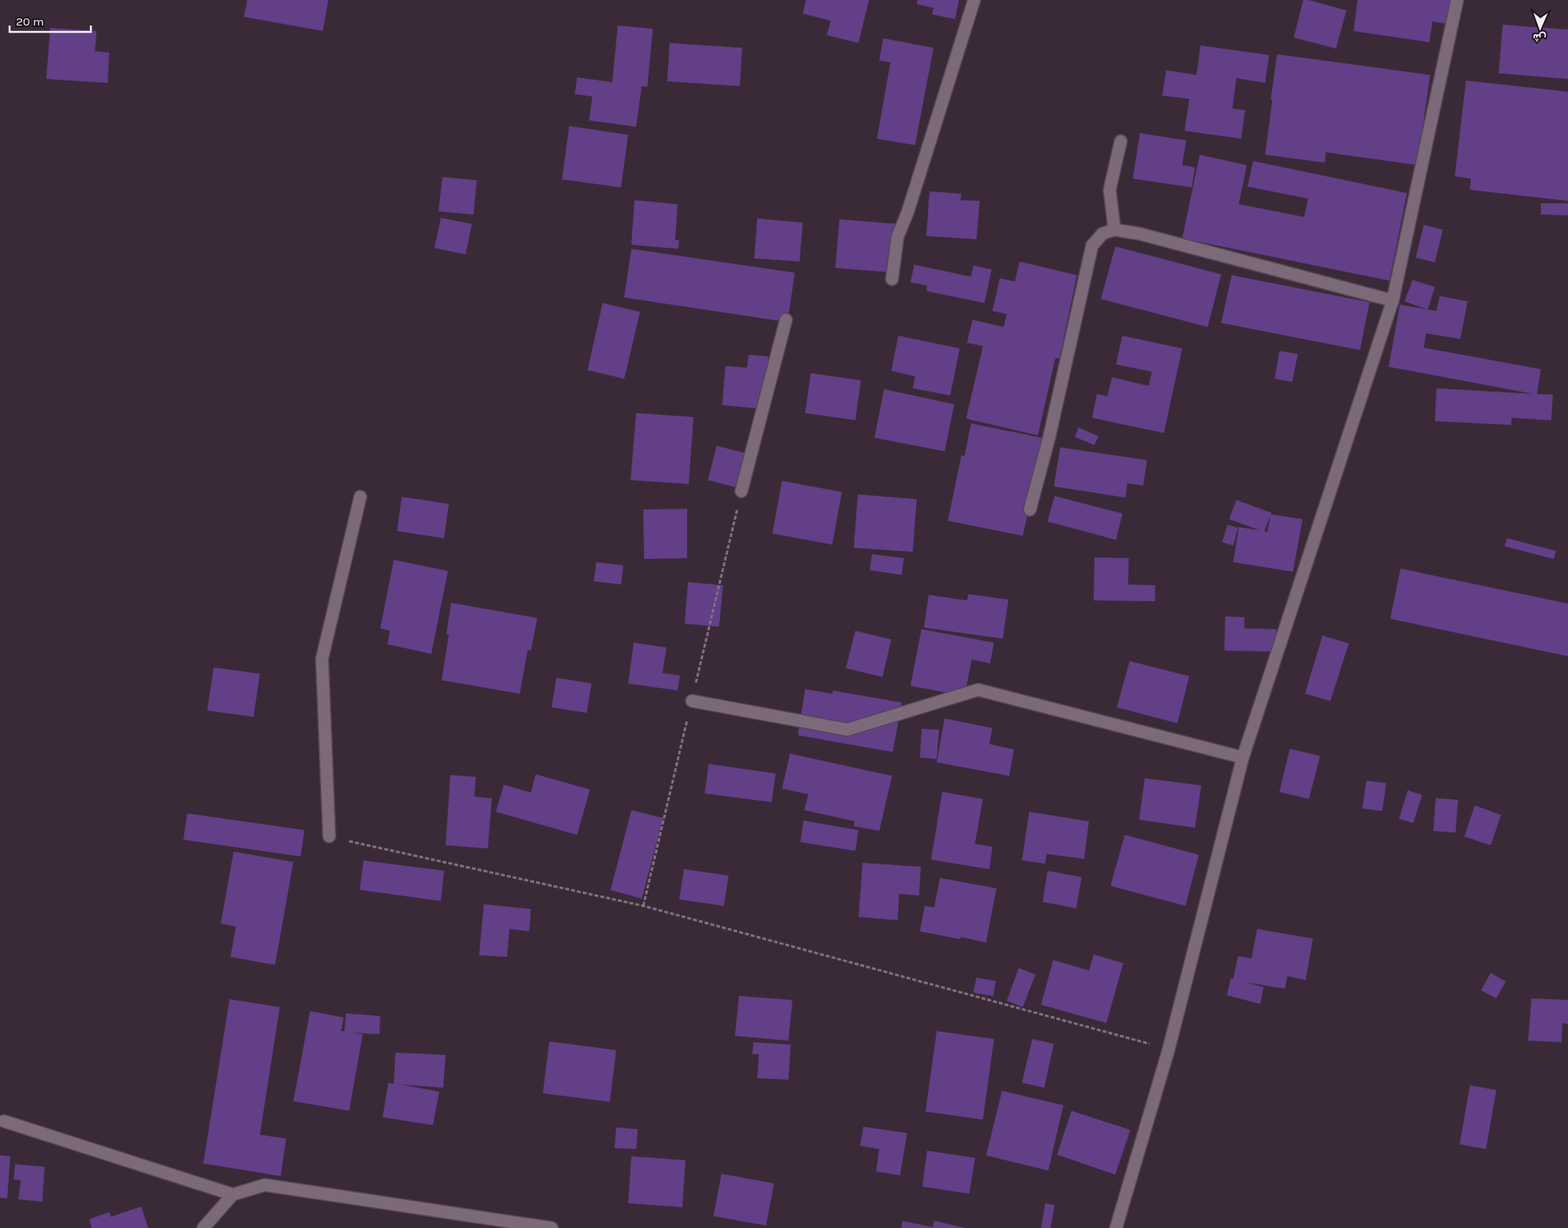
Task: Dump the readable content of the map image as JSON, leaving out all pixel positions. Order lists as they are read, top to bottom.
{
  "scale_bar": "20 m",
  "north": "bottom"
}
